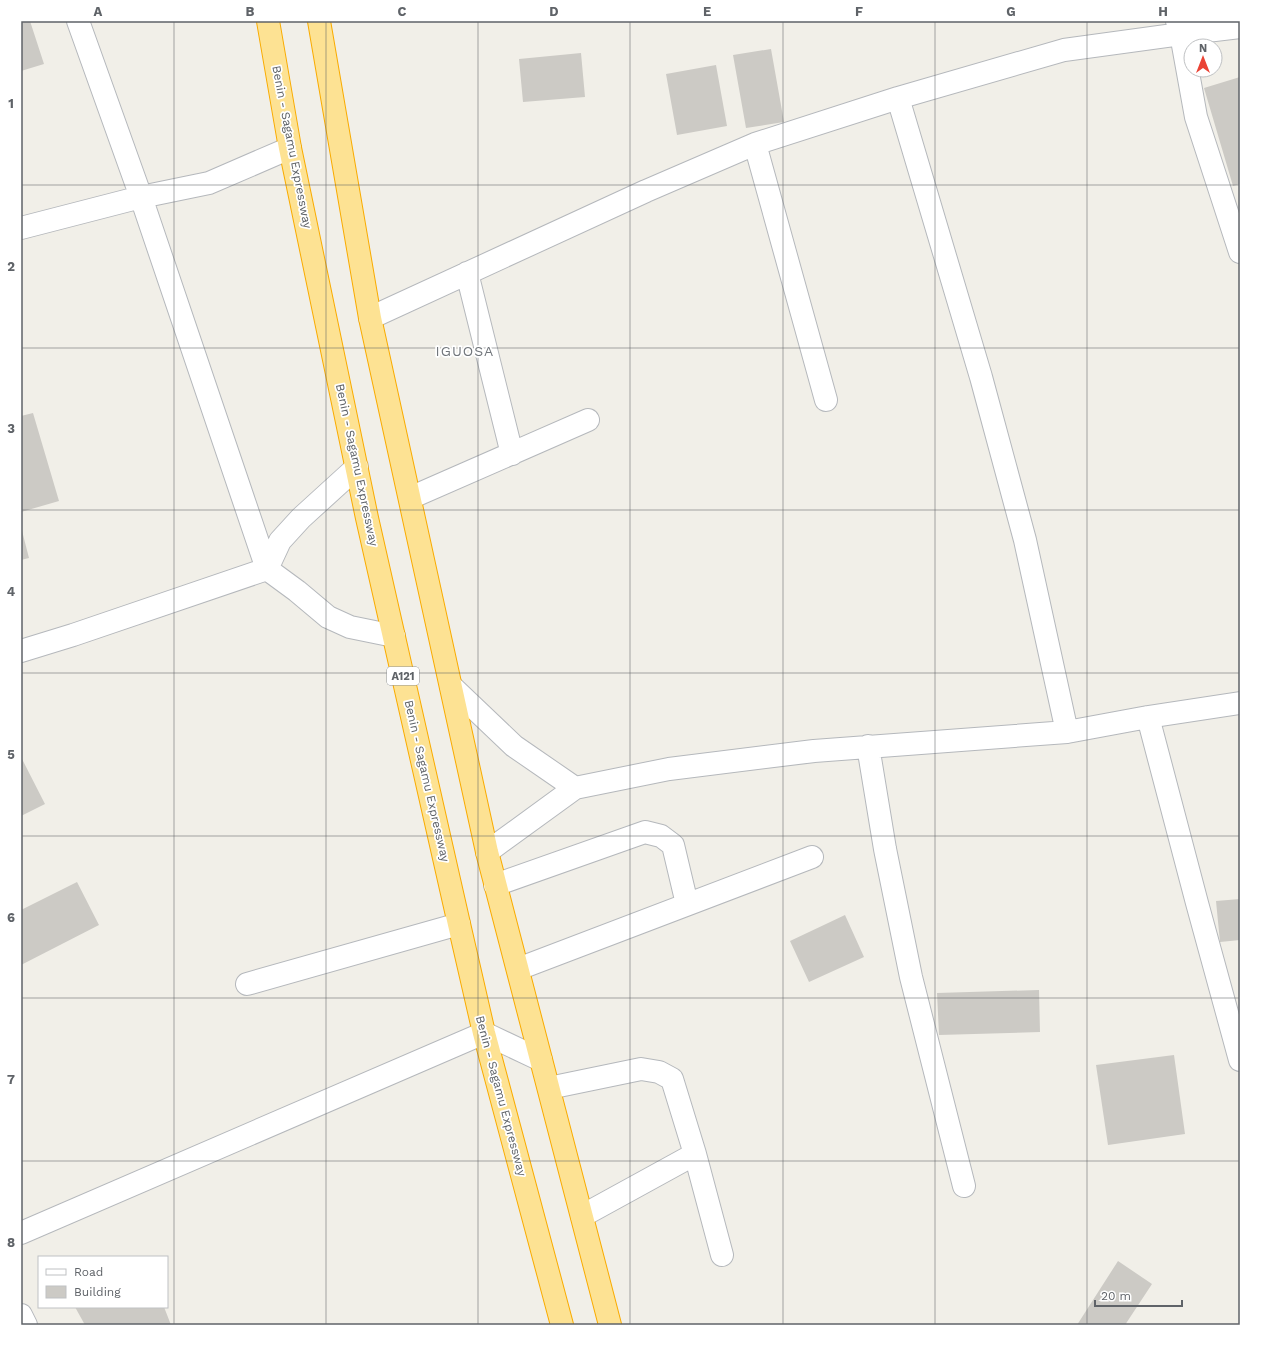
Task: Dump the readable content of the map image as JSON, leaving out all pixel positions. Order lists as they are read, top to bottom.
{
  "streets": {
    "highway": ["Benin - Sagamu Expressway", "A121"]
  },
  "districts": ["IGUOSA"],
  "legend": ["Road", "Building"],
  "scale_bar": "20 m",
  "north": "top",
  "grid": {
    "columns": [
      "A",
      "B",
      "C",
      "D",
      "E",
      "F",
      "G",
      "H"
    ],
    "rows": [
      "1",
      "2",
      "3",
      "4",
      "5",
      "6",
      "7",
      "8"
    ]
  }
}
